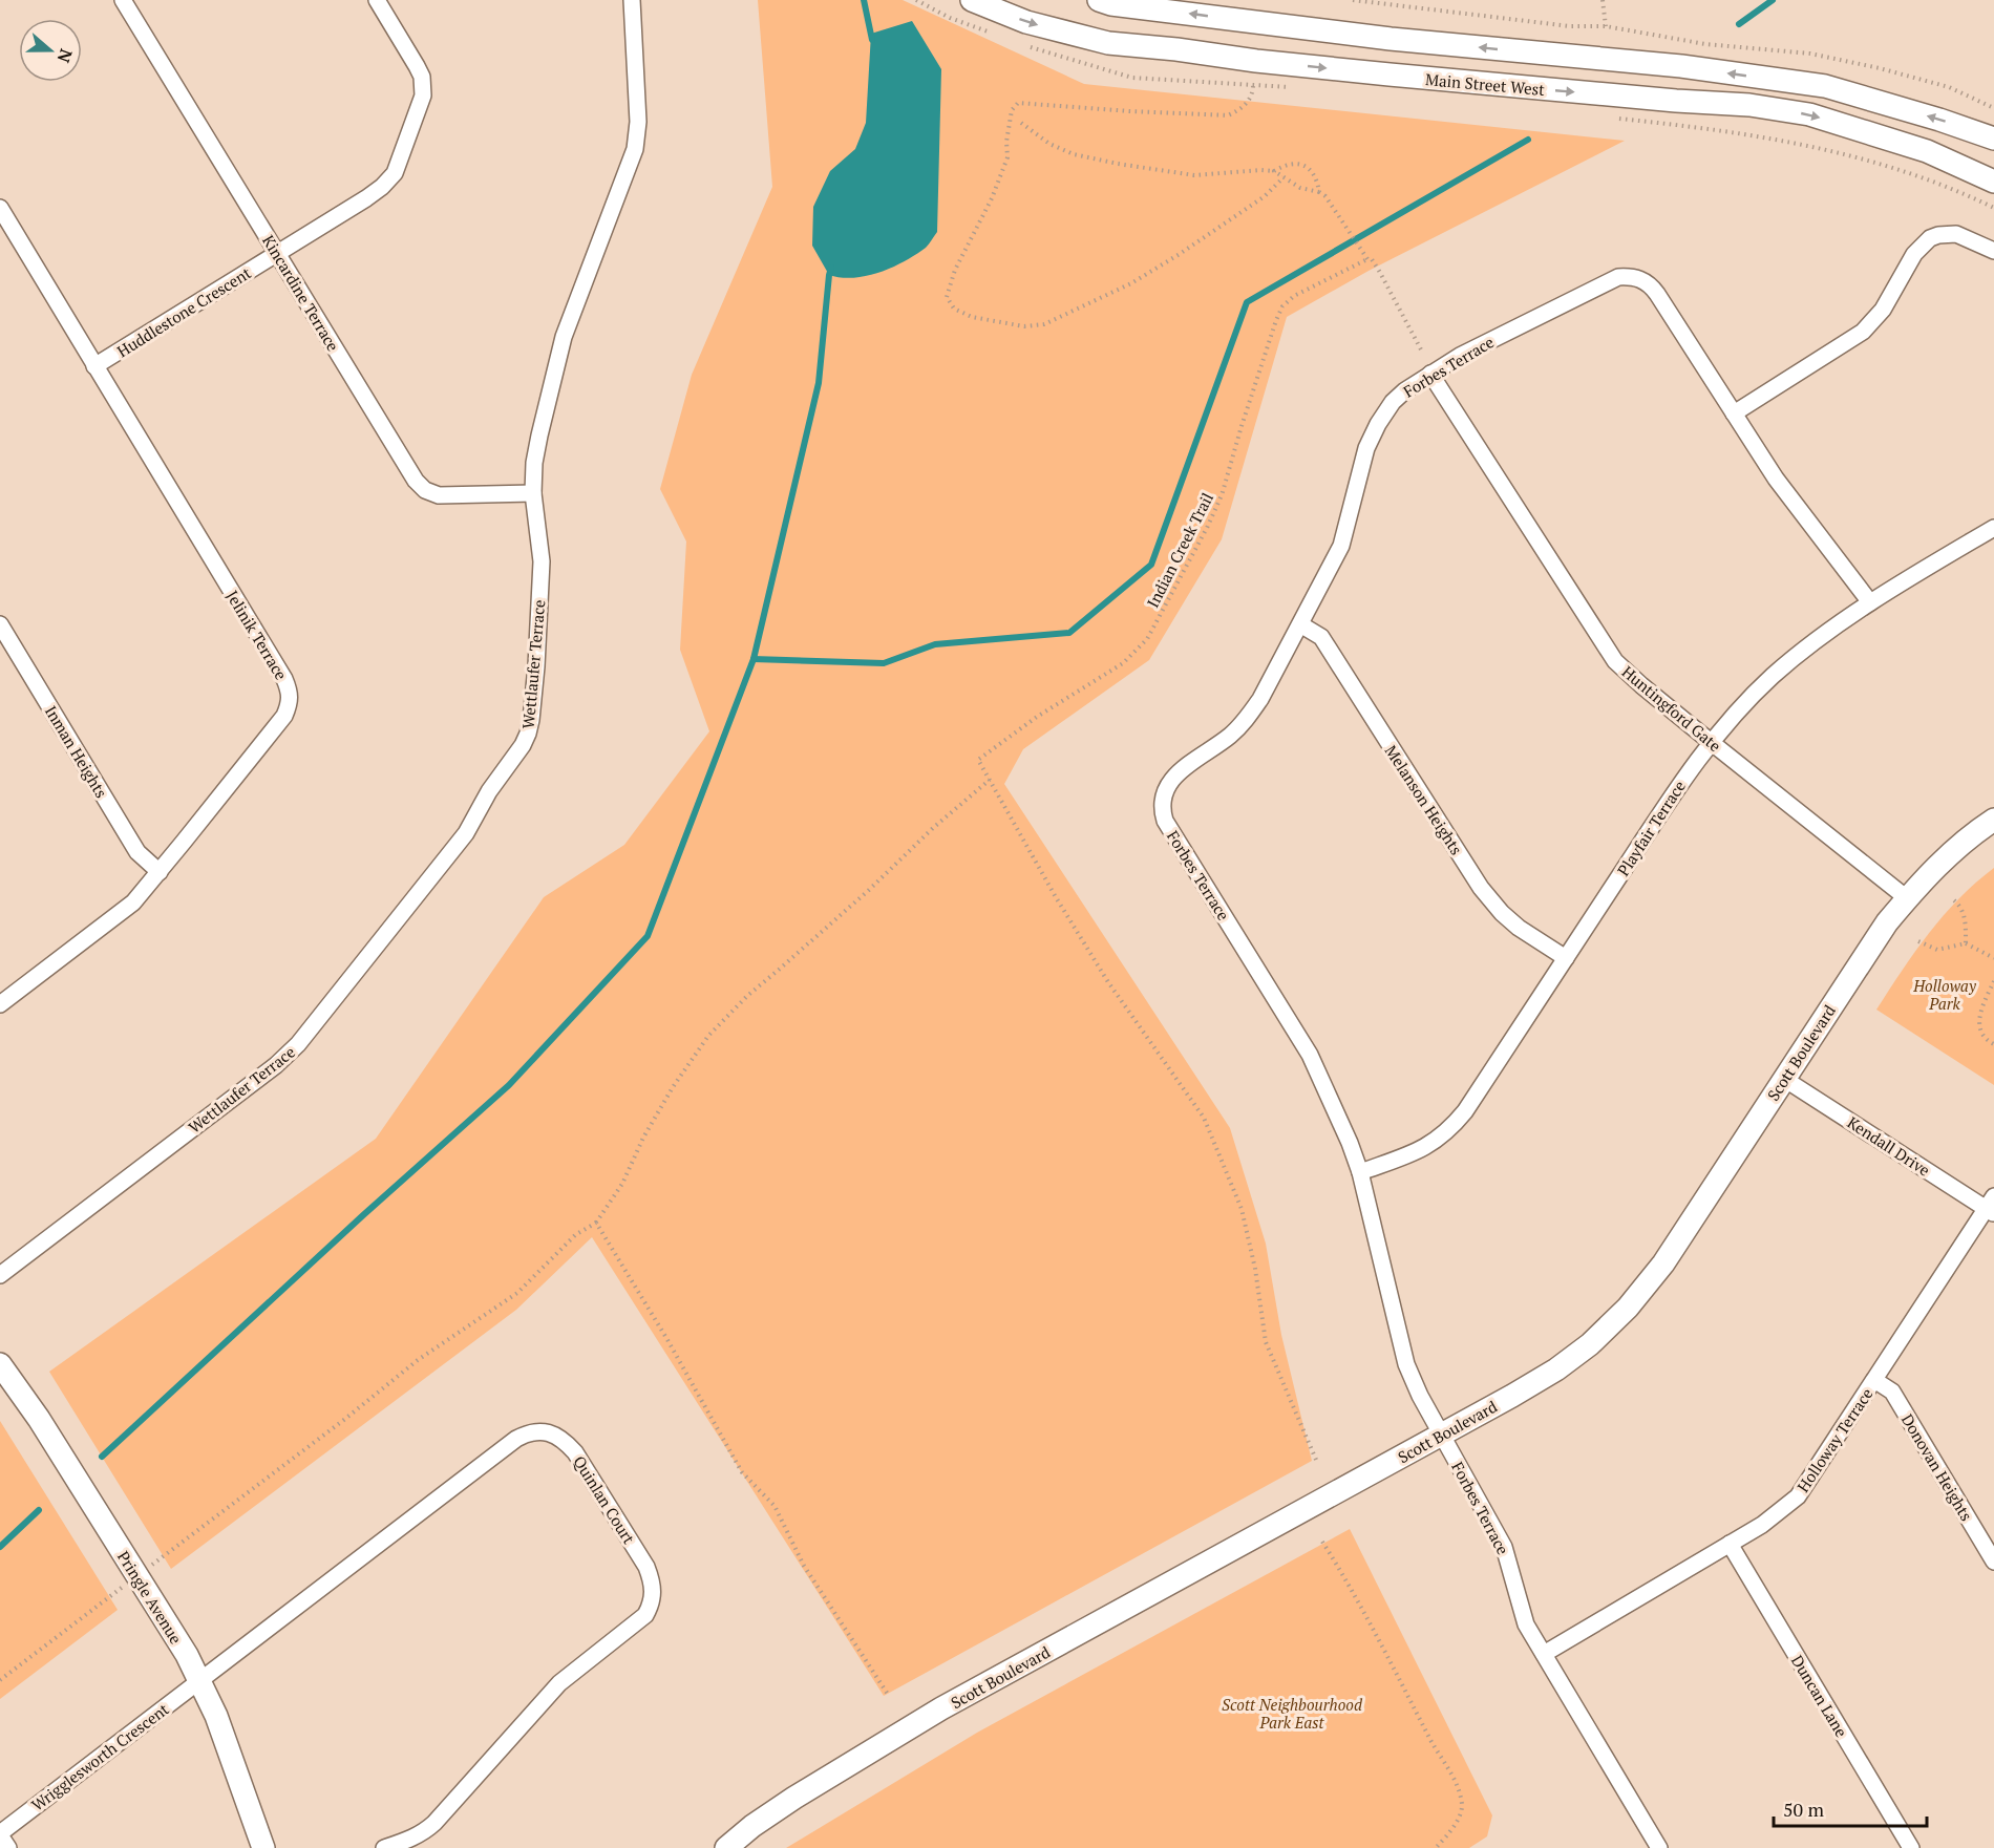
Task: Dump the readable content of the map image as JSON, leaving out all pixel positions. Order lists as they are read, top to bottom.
{
  "streets": {
    "street": [
      "Main Street West",
      "Kincardine Terrace",
      "Huddlestone Crescent",
      "Forbes Terrace",
      "Jelinik Terrace",
      "Wettlaufer Terrace",
      "Huntingford Gate",
      "Inman Heights",
      "Melanson Heights",
      "Playfair Terrace",
      "Scott Boulevard",
      "Kendall Drive",
      "Holloway Terrace",
      "Donovan Heights",
      "Quinlan Court",
      "Pringle Avenue",
      "Duncan Lane",
      "Wrigglesworth Crescent"
    ],
    "path": ["Indian Creek Trail"]
  },
  "crossings": [
    ["Kincardine Terrace", "Huddlestone Crescent"],
    ["Kincardine Terrace", "Wettlaufer Terrace"],
    ["Huddlestone Crescent", "Jelinik Terrace"],
    ["Forbes Terrace", "Huntingford Gate"],
    ["Forbes Terrace", "Melanson Heights"],
    ["Forbes Terrace", "Playfair Terrace"],
    ["Forbes Terrace", "Scott Boulevard"],
    ["Forbes Terrace", "Holloway Terrace"],
    ["Jelinik Terrace", "Inman Heights"],
    ["Huntingford Gate", "Playfair Terrace"],
    ["Huntingford Gate", "Scott Boulevard"],
    ["Melanson Heights", "Playfair Terrace"],
    ["Scott Boulevard", "Kendall Drive"],
    ["Kendall Drive", "Holloway Terrace"],
    ["Holloway Terrace", "Donovan Heights"],
    ["Holloway Terrace", "Duncan Lane"],
    ["Quinlan Court", "Pringle Avenue"],
    ["Quinlan Court", "Wrigglesworth Crescent"],
    ["Pringle Avenue", "Wrigglesworth Crescent"]
  ],
  "parks": ["Holloway Park", "Scott Neighbourhood Park East"],
  "scale_bar": "50 m",
  "north": "right"
}
